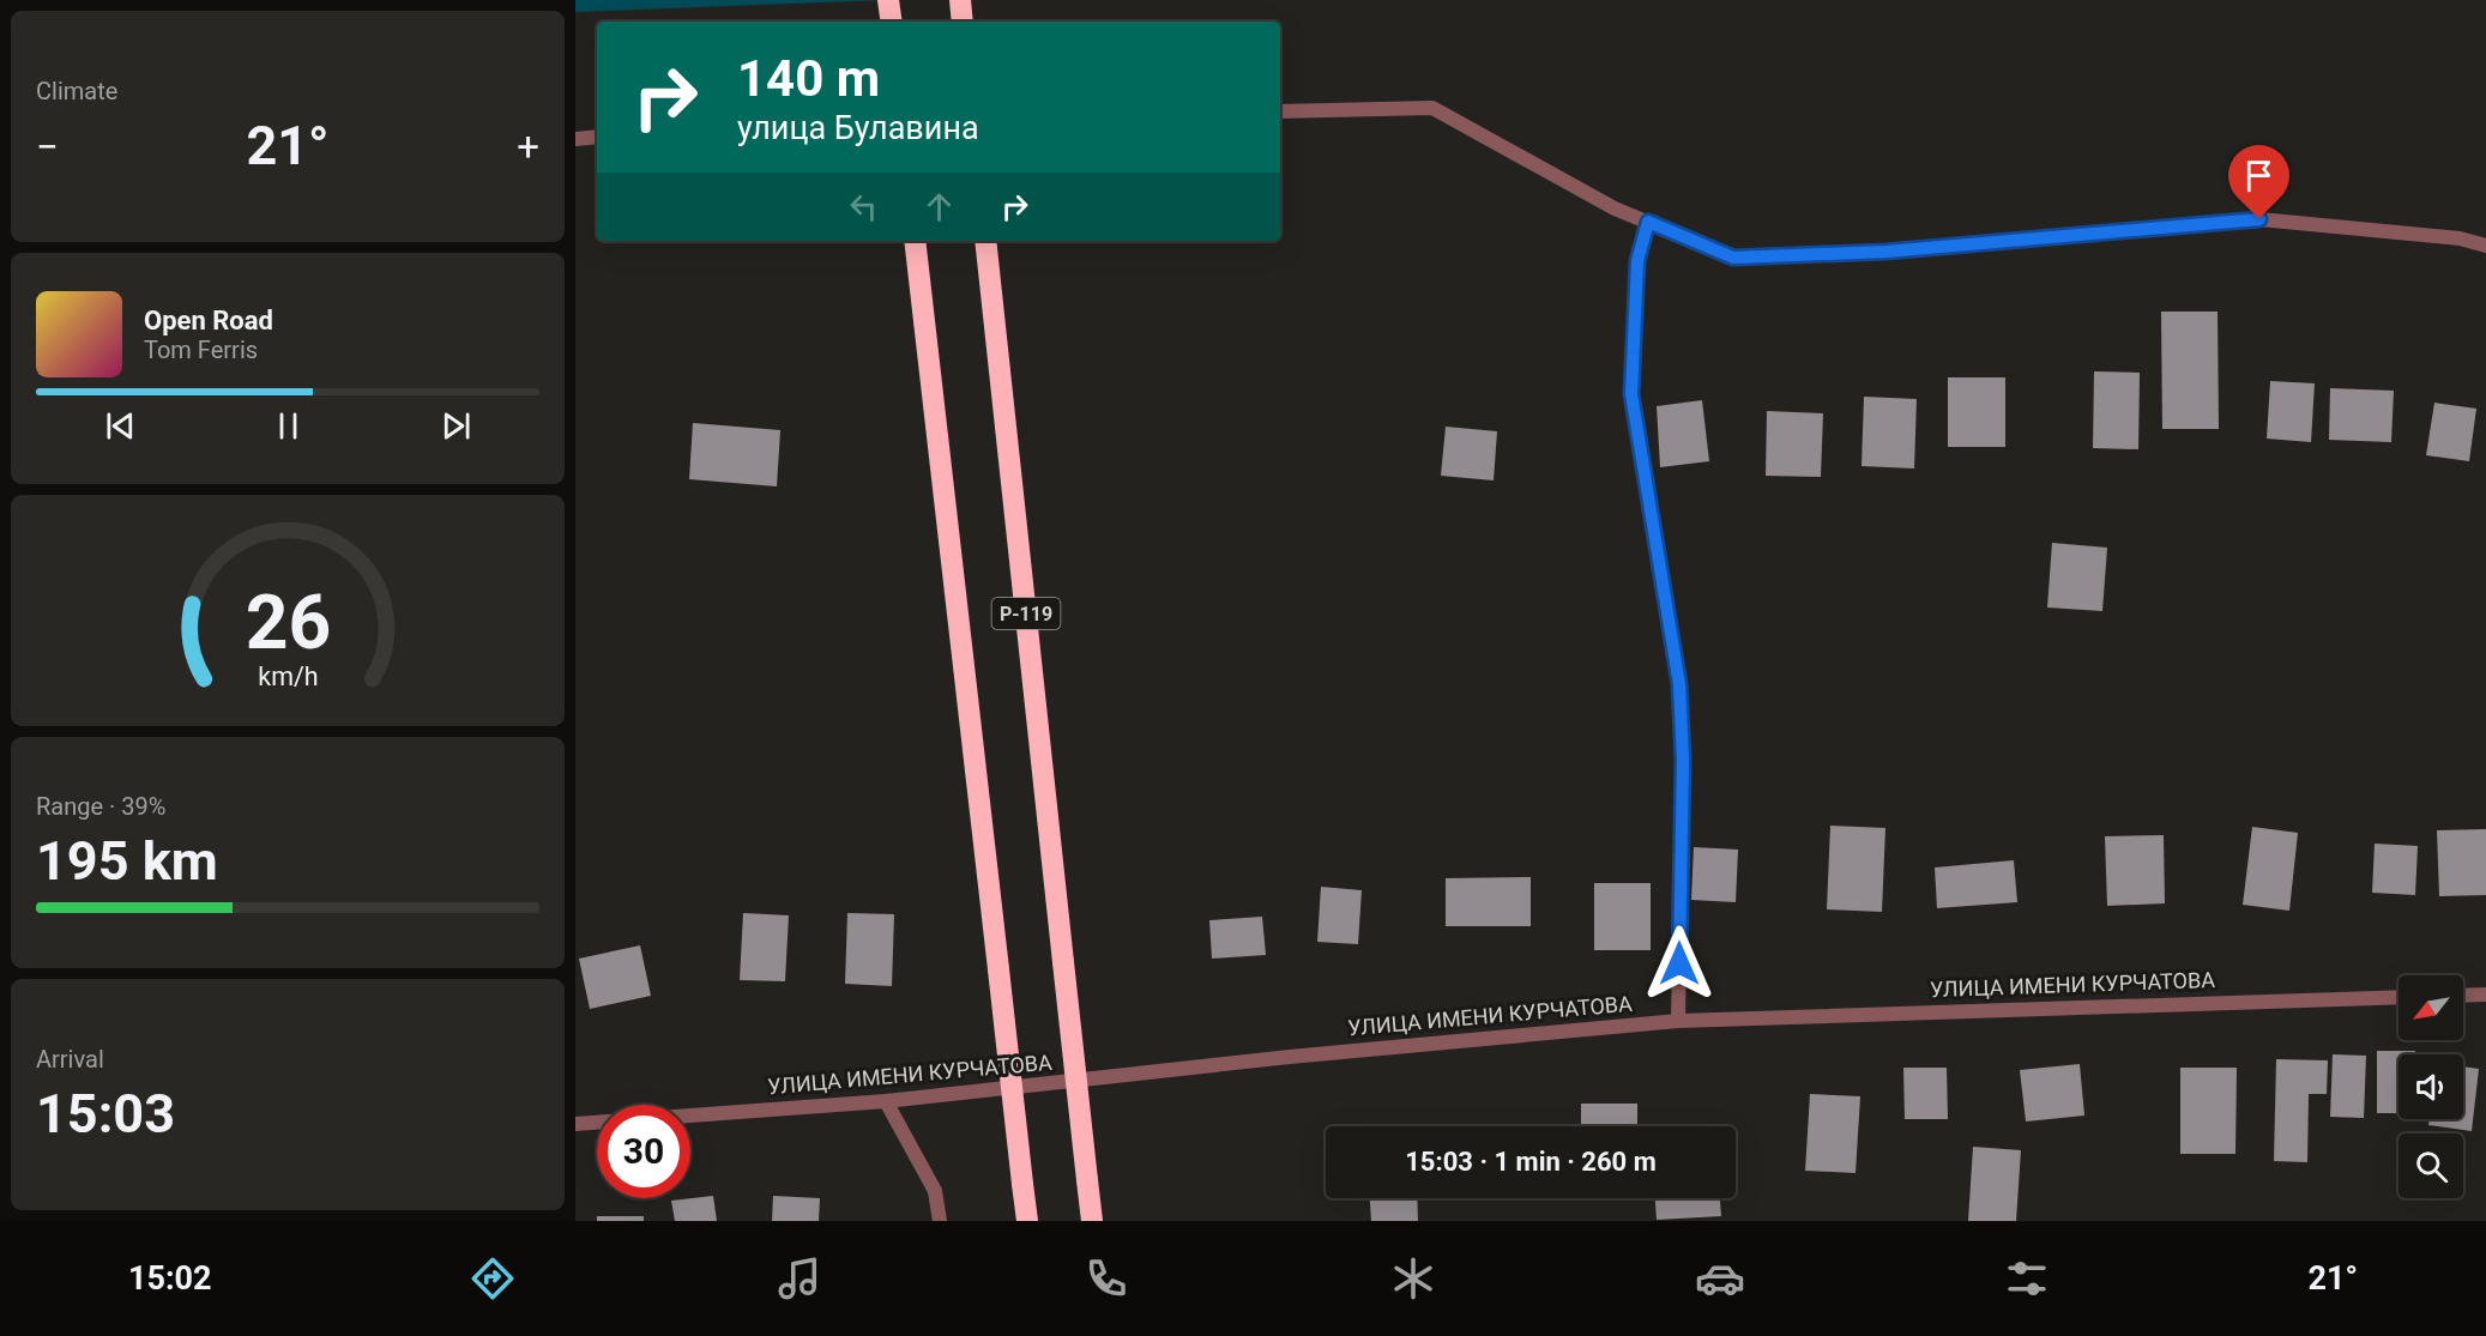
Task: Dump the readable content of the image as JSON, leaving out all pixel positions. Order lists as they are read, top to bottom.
{
  "streets": {
    "highway": ["Р-119"],
    "street": ["УЛИЦА ИМЕНИ КУРЧАТОВА"]
  },
  "north": "bottom left",
  "page": {
    "tile": [
      "Climate",
      ["Range · 39%", "195 km"],
      ["Arrival", "15:03"]
    ],
    "turn": ["140 m", "улица Булавина"],
    "heat": ["−", "21°", "+"],
    "song": ["Open Road", "Tom Ferris"],
    "limit": "30",
    "trip": "15:03 · 1 min · 260 m",
    "tabs": ["15:02", "21°"],
    "gauge": ["26", "km/h"]
  }
}
